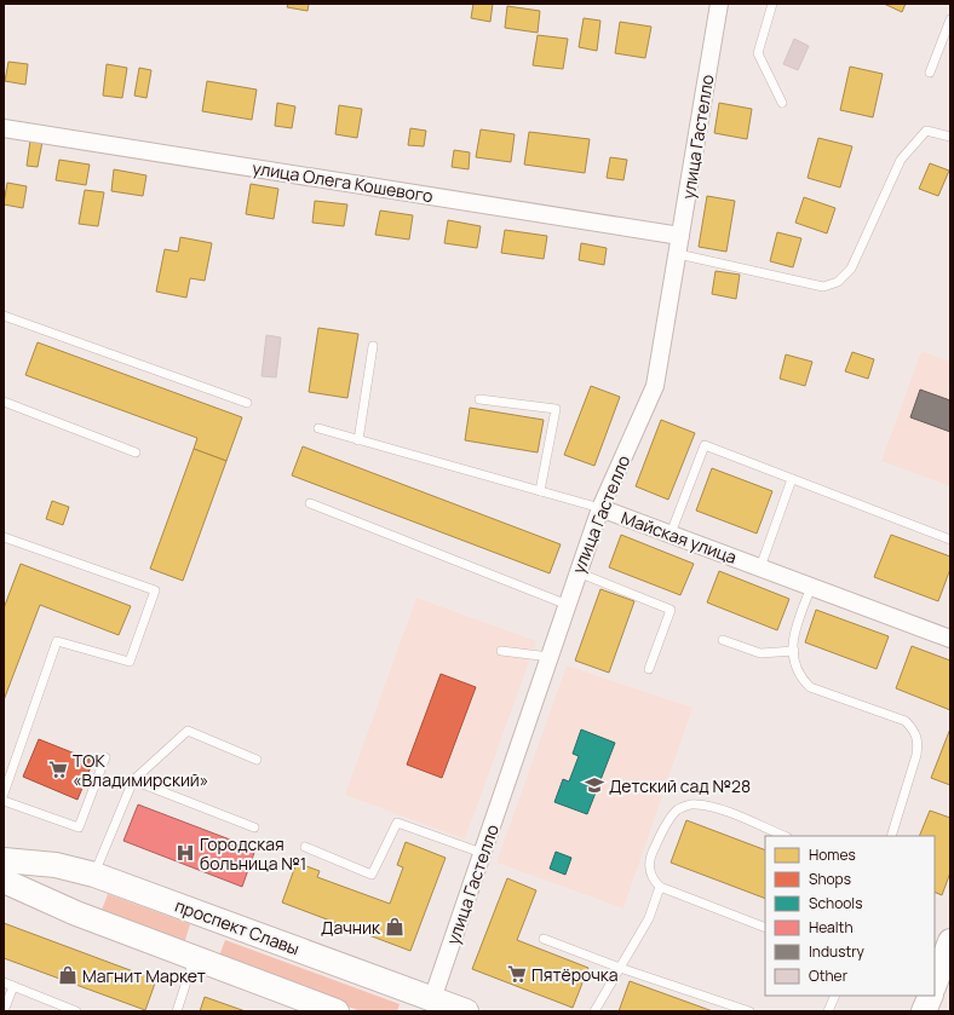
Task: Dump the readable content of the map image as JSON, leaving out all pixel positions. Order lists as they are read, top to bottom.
{
  "streets": {
    "main road": ["проспект Славы"],
    "street": ["улица Гастелло", "улица Олега Кошевого", "Майская улица"]
  },
  "crossings": [
    ["улица Гастелло", "улица Олега Кошевого"],
    ["улица Гастелло", "Майская улица"],
    ["улица Гастелло", "проспект Славы"]
  ],
  "places": {
    "supermarket": ["ТОК «Владимирский»", "Пятёрочка"],
    "school or university": ["Детский сад №28"],
    "hospital": ["Городская больница №1"],
    "shop": ["Дачник", "Магнит Маркет"]
  },
  "legend": [
    "Homes",
    "Shops",
    "Schools",
    "Health",
    "Industry",
    "Other"
  ]
}
